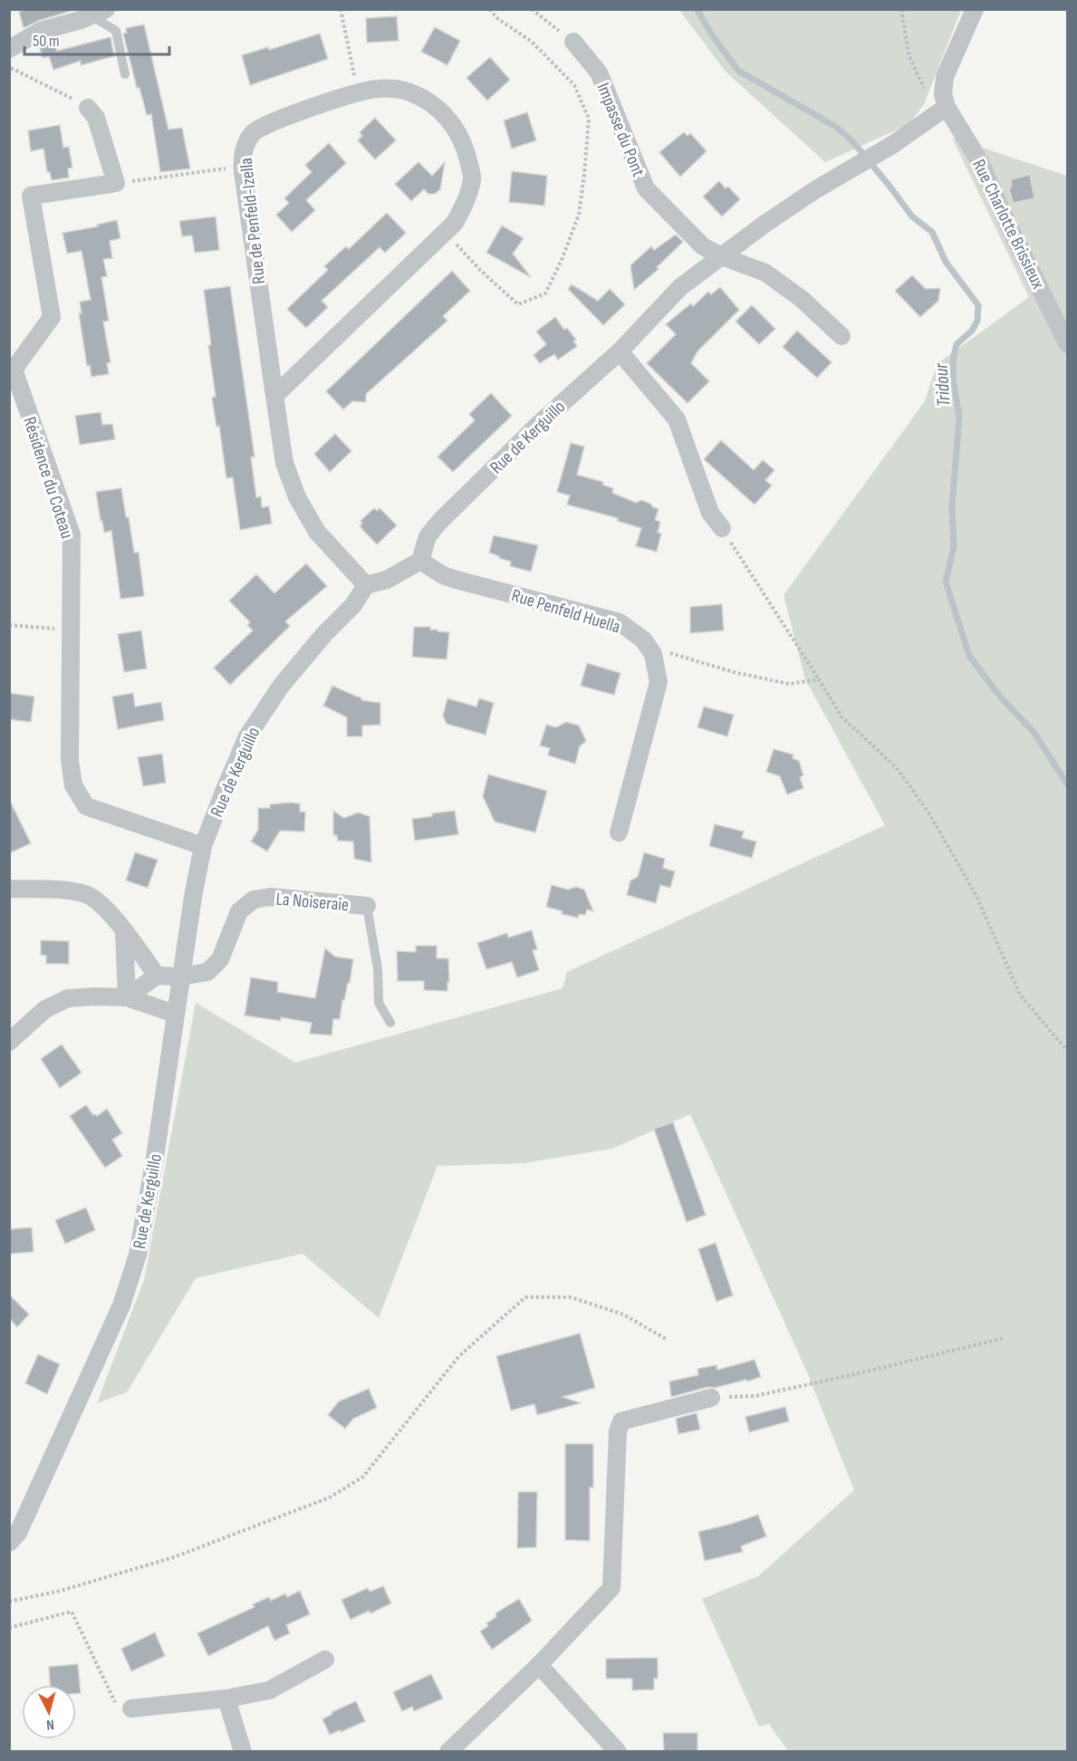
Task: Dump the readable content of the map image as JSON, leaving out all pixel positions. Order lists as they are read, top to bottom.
{
  "streets": {
    "street": [
      "Impasse du Pont",
      "Rue de Penfeld-Izella",
      "Rue Charlotte Brissieux",
      "Rue de Kerguillo",
      "Résidence du Coteau",
      "Rue Penfeld Huella",
      "La Noiseraie"
    ]
  },
  "crossings": [
    ["Impasse du Pont", "Rue de Kerguillo"],
    ["Rue de Penfeld-Izella", "Rue de Kerguillo"],
    ["Rue Charlotte Brissieux", "Rue de Kerguillo"],
    ["Rue de Kerguillo", "Résidence du Coteau"],
    ["Rue de Kerguillo", "Rue Penfeld Huella"],
    ["Rue de Kerguillo", "La Noiseraie"]
  ],
  "water": ["Tridour"],
  "scale_bar": "50 m",
  "north": "bottom"
}
